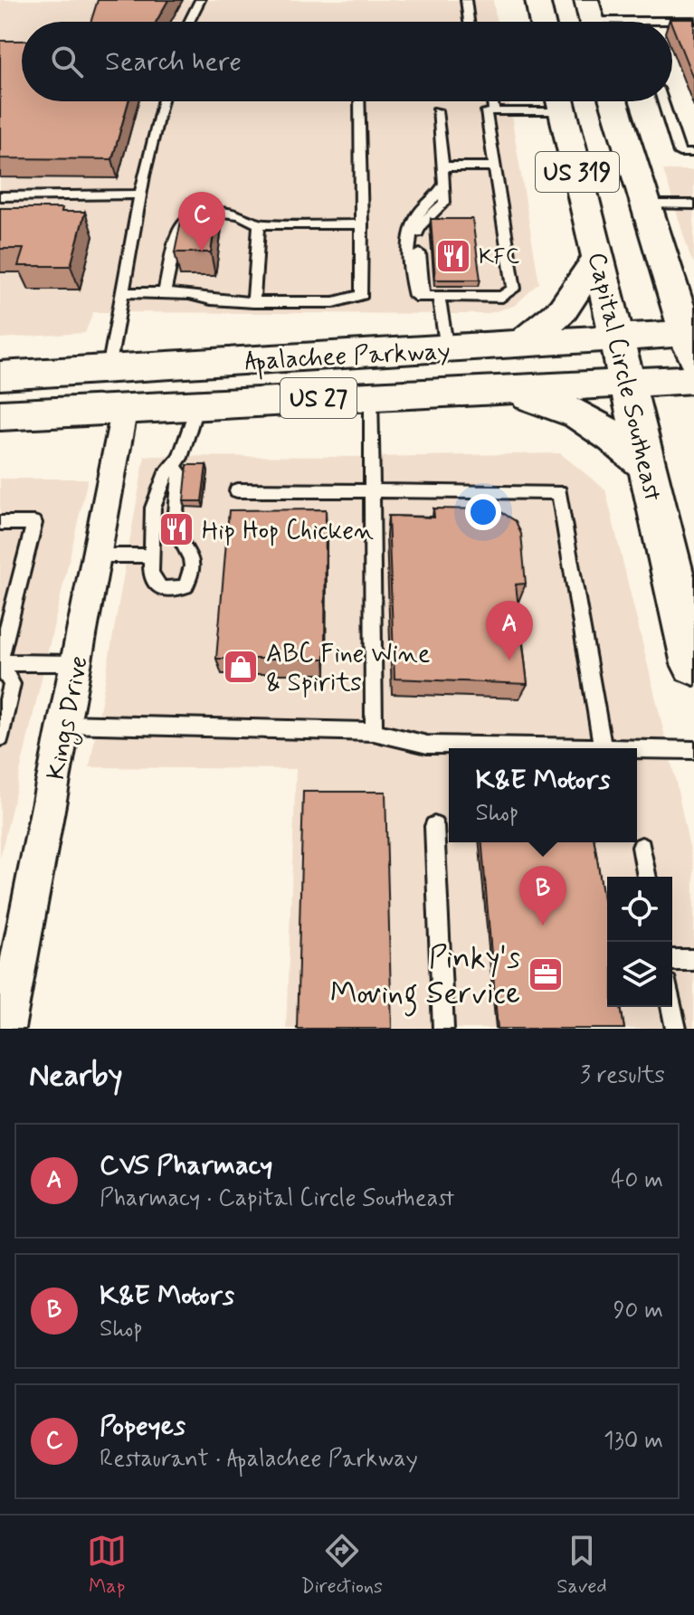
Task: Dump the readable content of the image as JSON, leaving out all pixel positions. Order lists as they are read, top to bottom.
{
  "streets": {
    "main road": [
      "US 319",
      "Apalachee Parkway",
      "Capital Circle Southeast",
      "US 27"
    ],
    "street": ["Kings Drive"]
  },
  "crossings": [
    ["US 319", "Apalachee Parkway"],
    ["Apalachee Parkway", "Capital Circle Southeast"],
    ["Apalachee Parkway", "Kings Drive"]
  ],
  "places": {
    "restaurant": ["KFC", "Hip Hop Chicken"],
    "shop": ["ABC Fine Wine & Spirits"],
    "office": ["Pinky's Moving Service"]
  },
  "page": {
    "search": "Search here",
    "pins": ["C", "A", "B"],
    "popup": ["K&E Motors", "Shop"],
    "heading": ["Nearby", "3 results"],
    "list": [
      {
        "mark": "A",
        "name": "CVS Pharmacy",
        "note": "Pharmacy · Capital Circle Southeast",
        "value": "40 m"
      },
      {
        "mark": "B",
        "name": "K&E Motors",
        "note": "Shop",
        "value": "90 m"
      },
      {
        "mark": "C",
        "name": "Popeyes",
        "note": "Restaurant · Apalachee Parkway",
        "value": "130 m"
      }
    ],
    "nav": ["Map", "Directions", "Saved"]
  }
}
